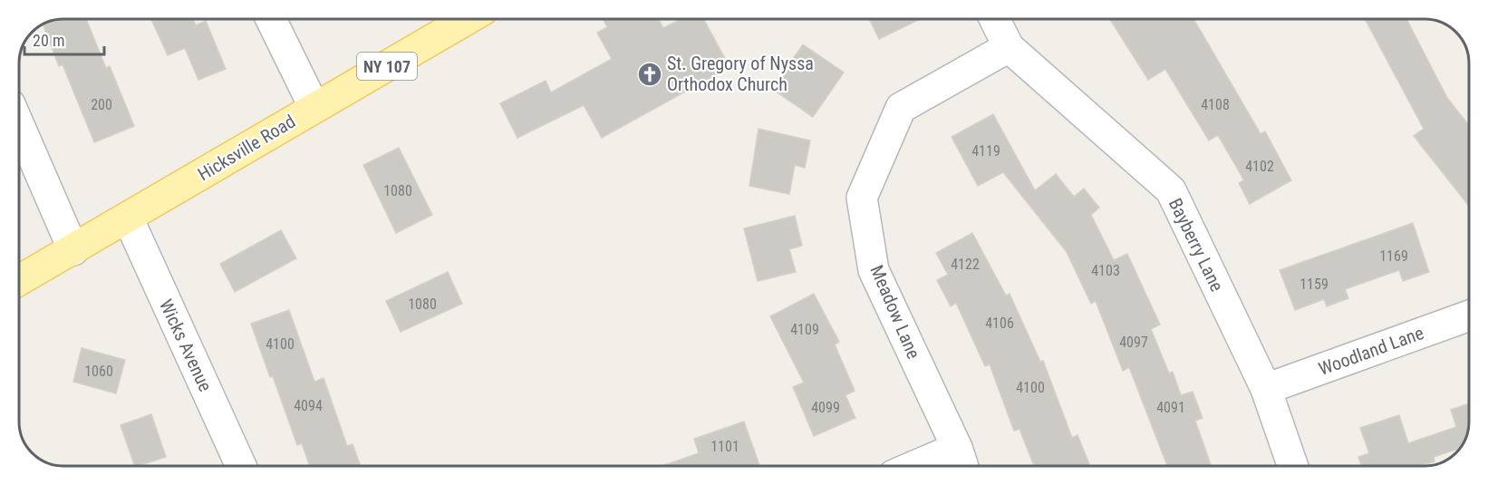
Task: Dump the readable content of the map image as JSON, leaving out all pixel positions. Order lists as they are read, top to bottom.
{
  "streets": {
    "main road": ["NY 107", "Hicksville Road"],
    "street": [
      "Bayberry Lane",
      "Meadow Lane",
      "Wicks Avenue",
      "Woodland Lane"
    ]
  },
  "crossings": [
    ["Hicksville Road", "Wicks Avenue"],
    ["Bayberry Lane", "Meadow Lane"],
    ["Bayberry Lane", "Woodland Lane"]
  ],
  "places": {
    "church": ["St. Gregory of Nyssa Orthodox Church"]
  },
  "house_numbers": [
    "200",
    "4108",
    "4119",
    "4102",
    "1080",
    "1169",
    "4122",
    "4103",
    "1159",
    "1080",
    "4106",
    "4109",
    "4097",
    "4100",
    "1060",
    "4100",
    "4094",
    "4099",
    "4091",
    "1101"
  ],
  "scale_bar": "20 m"
}
